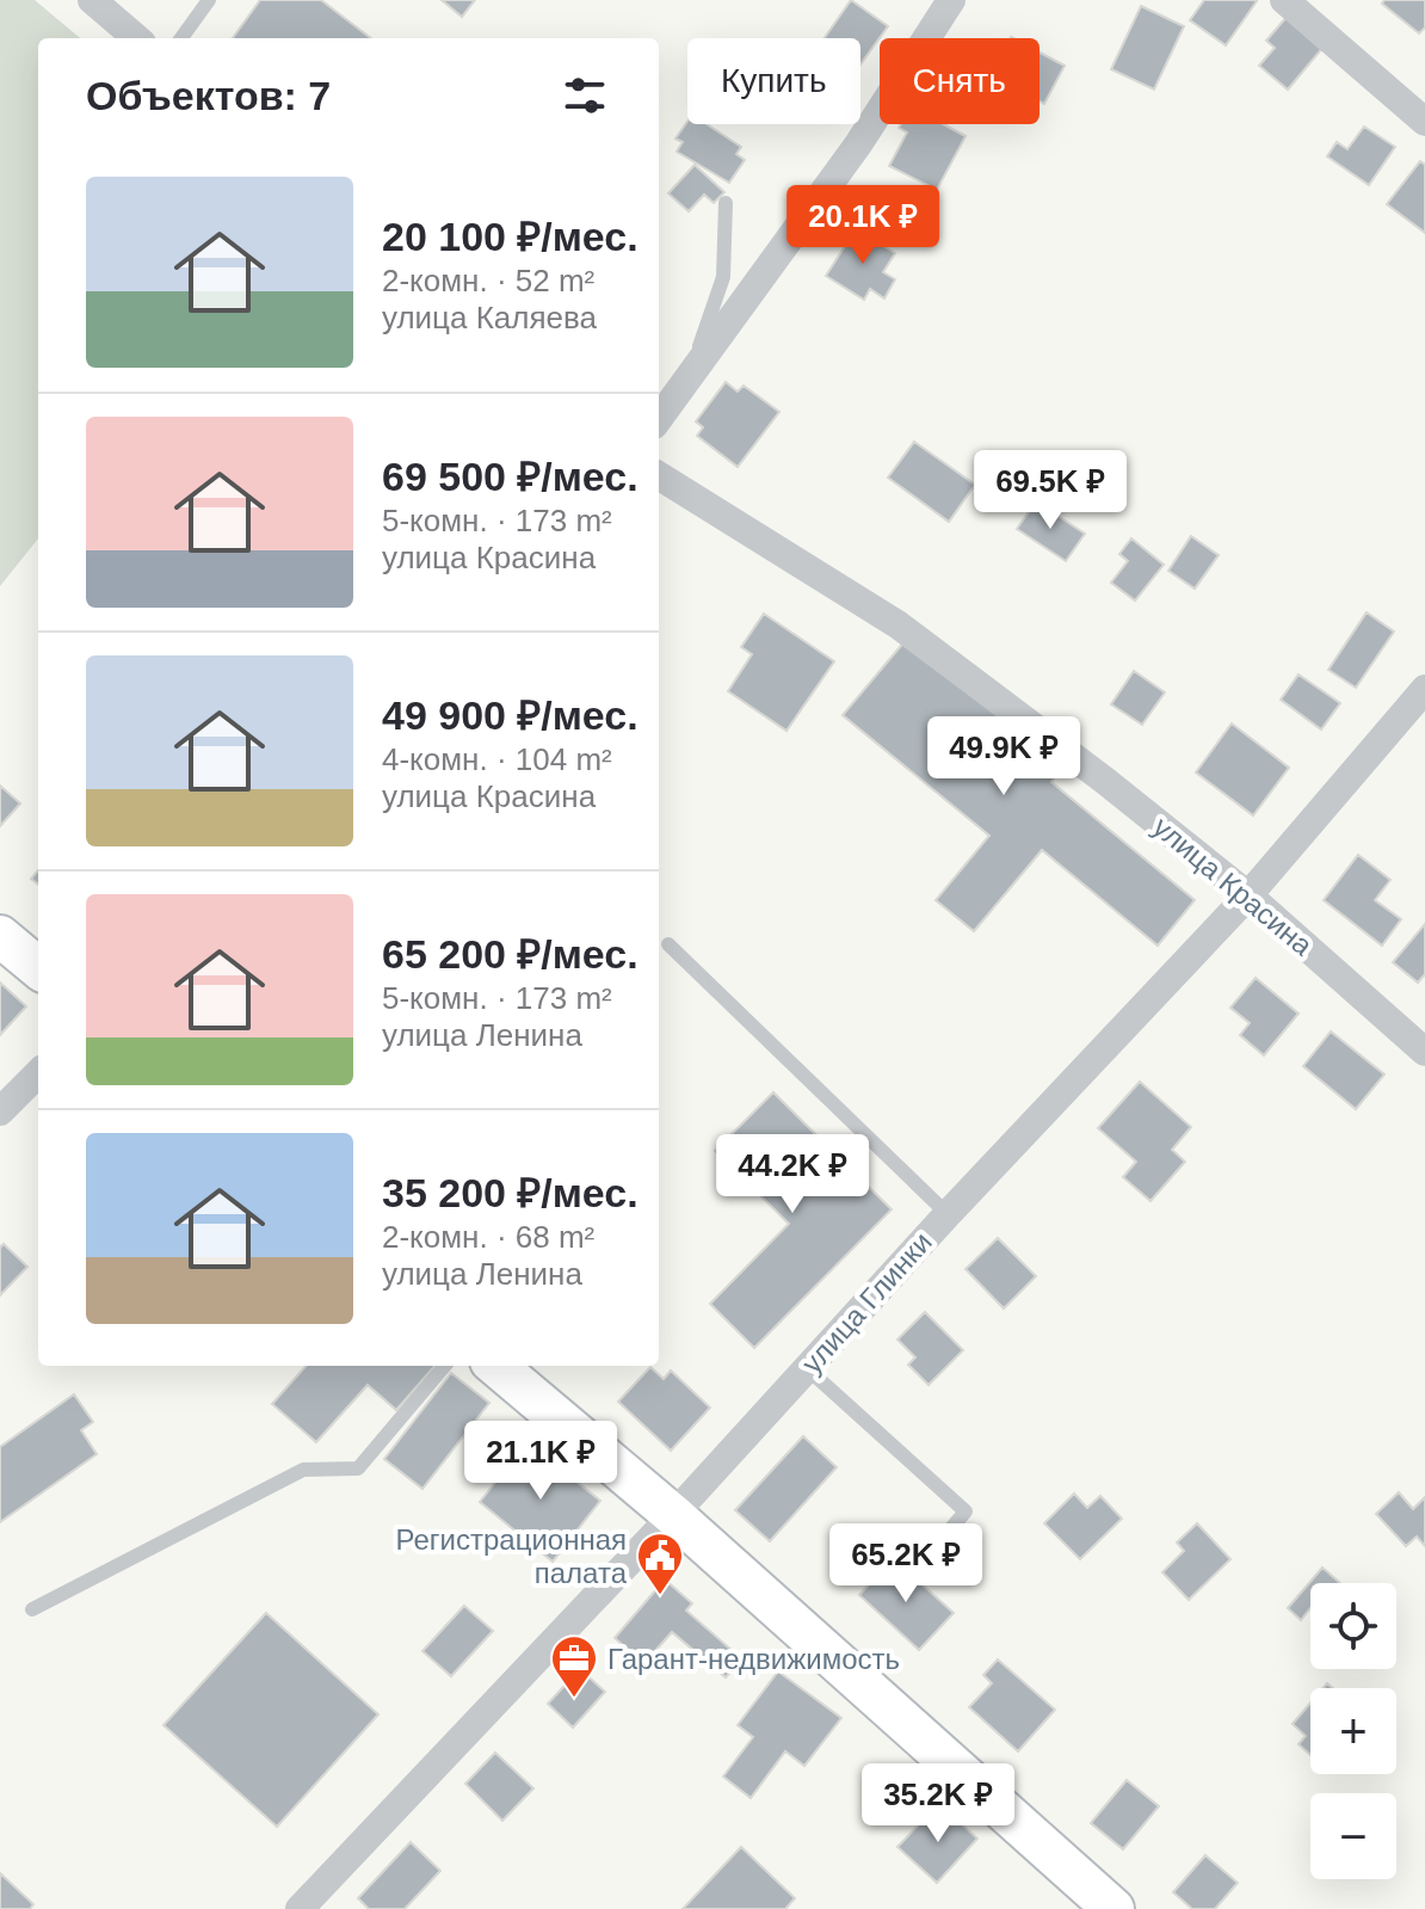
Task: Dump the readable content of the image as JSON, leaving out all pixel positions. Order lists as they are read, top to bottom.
{
  "streets": {
    "street": ["улица Красина", "улица Глинки"]
  },
  "crossings": [
    ["улица Красина", "улица Глинки"]
  ],
  "places": {
    "public building": ["Регистрационная палата"],
    "office": ["Гарант-недвижимость"]
  },
  "page": {
    "chip": ["Купить", "Снять"],
    "heading": "Объектов: 7",
    "list": [
      {
        "name": "20 100 ₽/мес.",
        "note": "2-комн. · 52 m² · улица Каляева"
      },
      {
        "name": "69 500 ₽/мес.",
        "note": "5-комн. · 173 m² · улица Красина"
      },
      {
        "name": "49 900 ₽/мес.",
        "note": "4-комн. · 104 m² · улица Красина"
      },
      {
        "name": "65 200 ₽/мес.",
        "note": "5-комн. · 173 m² · улица Ленина"
      },
      {
        "name": "35 200 ₽/мес.",
        "note": "2-комн. · 68 m² · улица Ленина"
      }
    ],
    "price": [
      "20.1K ₽",
      "69.5K ₽",
      "49.9K ₽",
      "44.2K ₽",
      "21.1K ₽",
      "65.2K ₽",
      "35.2K ₽"
    ],
    "map_buttons": ["+", "−"]
  }
}
